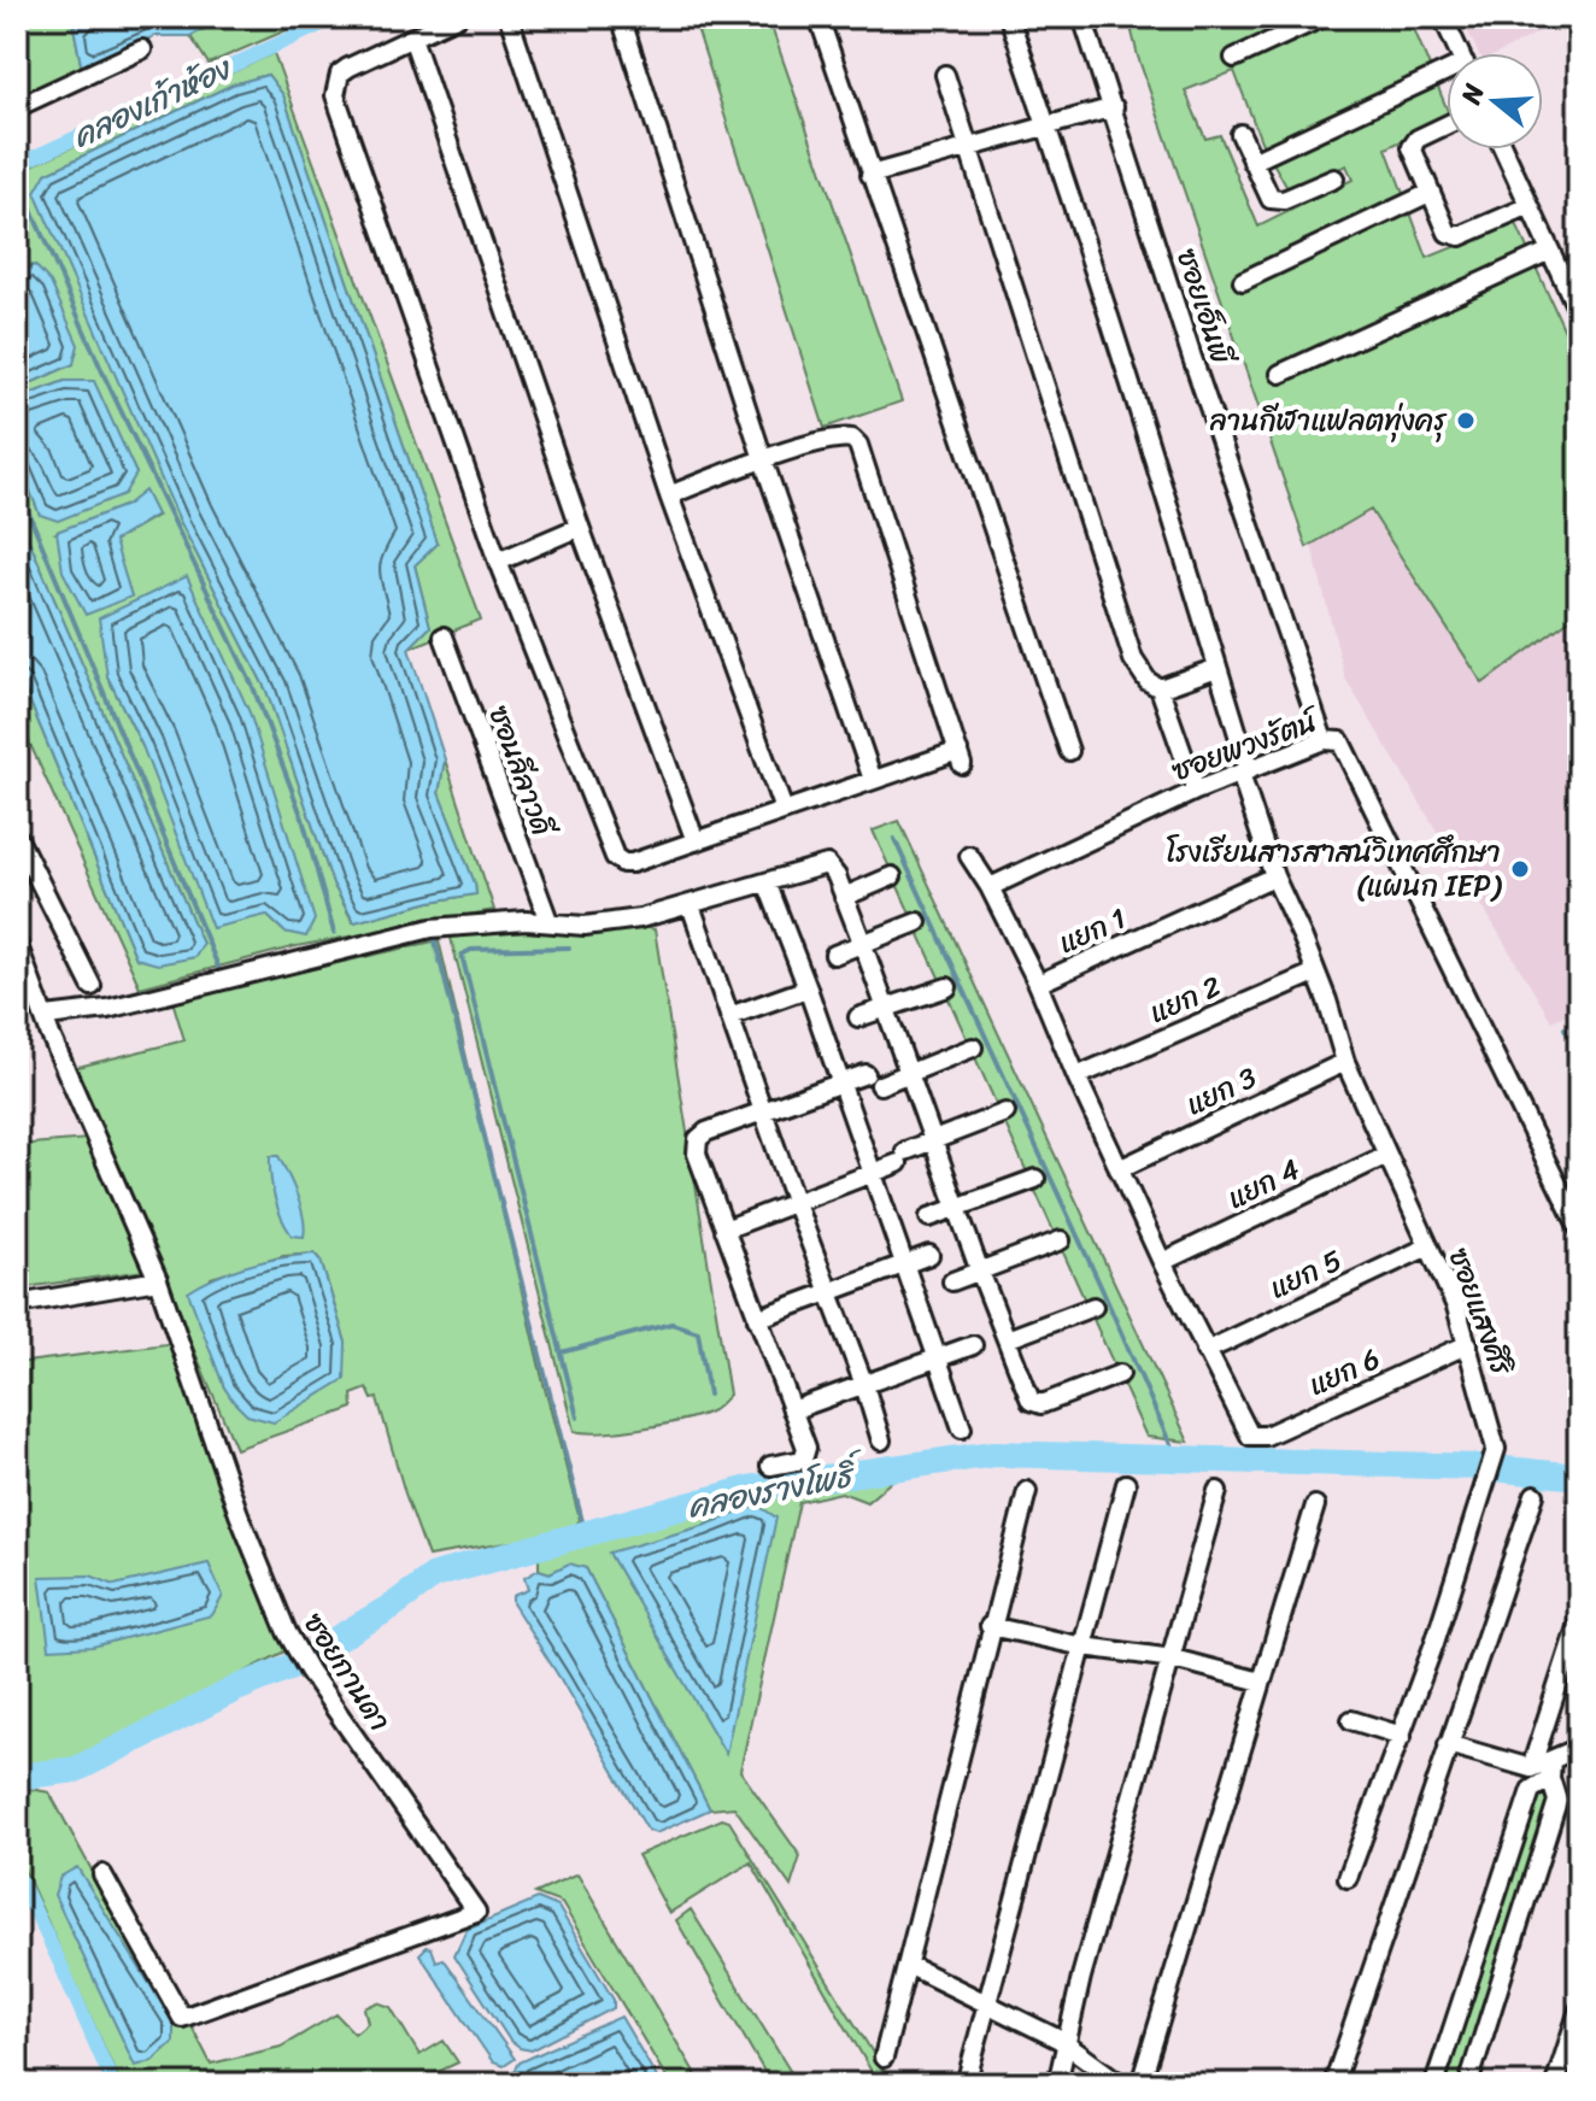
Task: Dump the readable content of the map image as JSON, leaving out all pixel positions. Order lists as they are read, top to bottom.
{
  "streets": {
    "street": [
      "ซอยเอ็นพี",
      "ซอยพวงรัตน์",
      "ซอนลีลาวดี",
      "แยก 1",
      "แยก 2",
      "แยก 3",
      "แยก 4",
      "แยก 5",
      "ซอยแสงศิริ",
      "แยก 6",
      "ซอยกานดา"
    ]
  },
  "crossings": [
    ["ซอยเอ็นพี", "ซอยพวงรัตน์"],
    ["ซอยพวงรัตน์", "ซอยแสงศิริ"],
    ["แยก 1", "ซอยแสงศิริ"],
    ["แยก 2", "ซอยแสงศิริ"],
    ["แยก 3", "ซอยแสงศิริ"],
    ["แยก 4", "ซอยแสงศิริ"],
    ["แยก 5", "ซอยแสงศิริ"],
    ["แยก 5", "แยก 6"],
    ["ซอยแสงศิริ", "แยก 6"]
  ],
  "water": ["คลองเก้าห้อง", "คลองรางโพธิ์"],
  "places": ["ลานกีฬาแฟลตทุ่งครุ", "โรงเรียนสารสาสน์วิเทศศึกษา (แผนก IEP)"],
  "north": "left"
}
